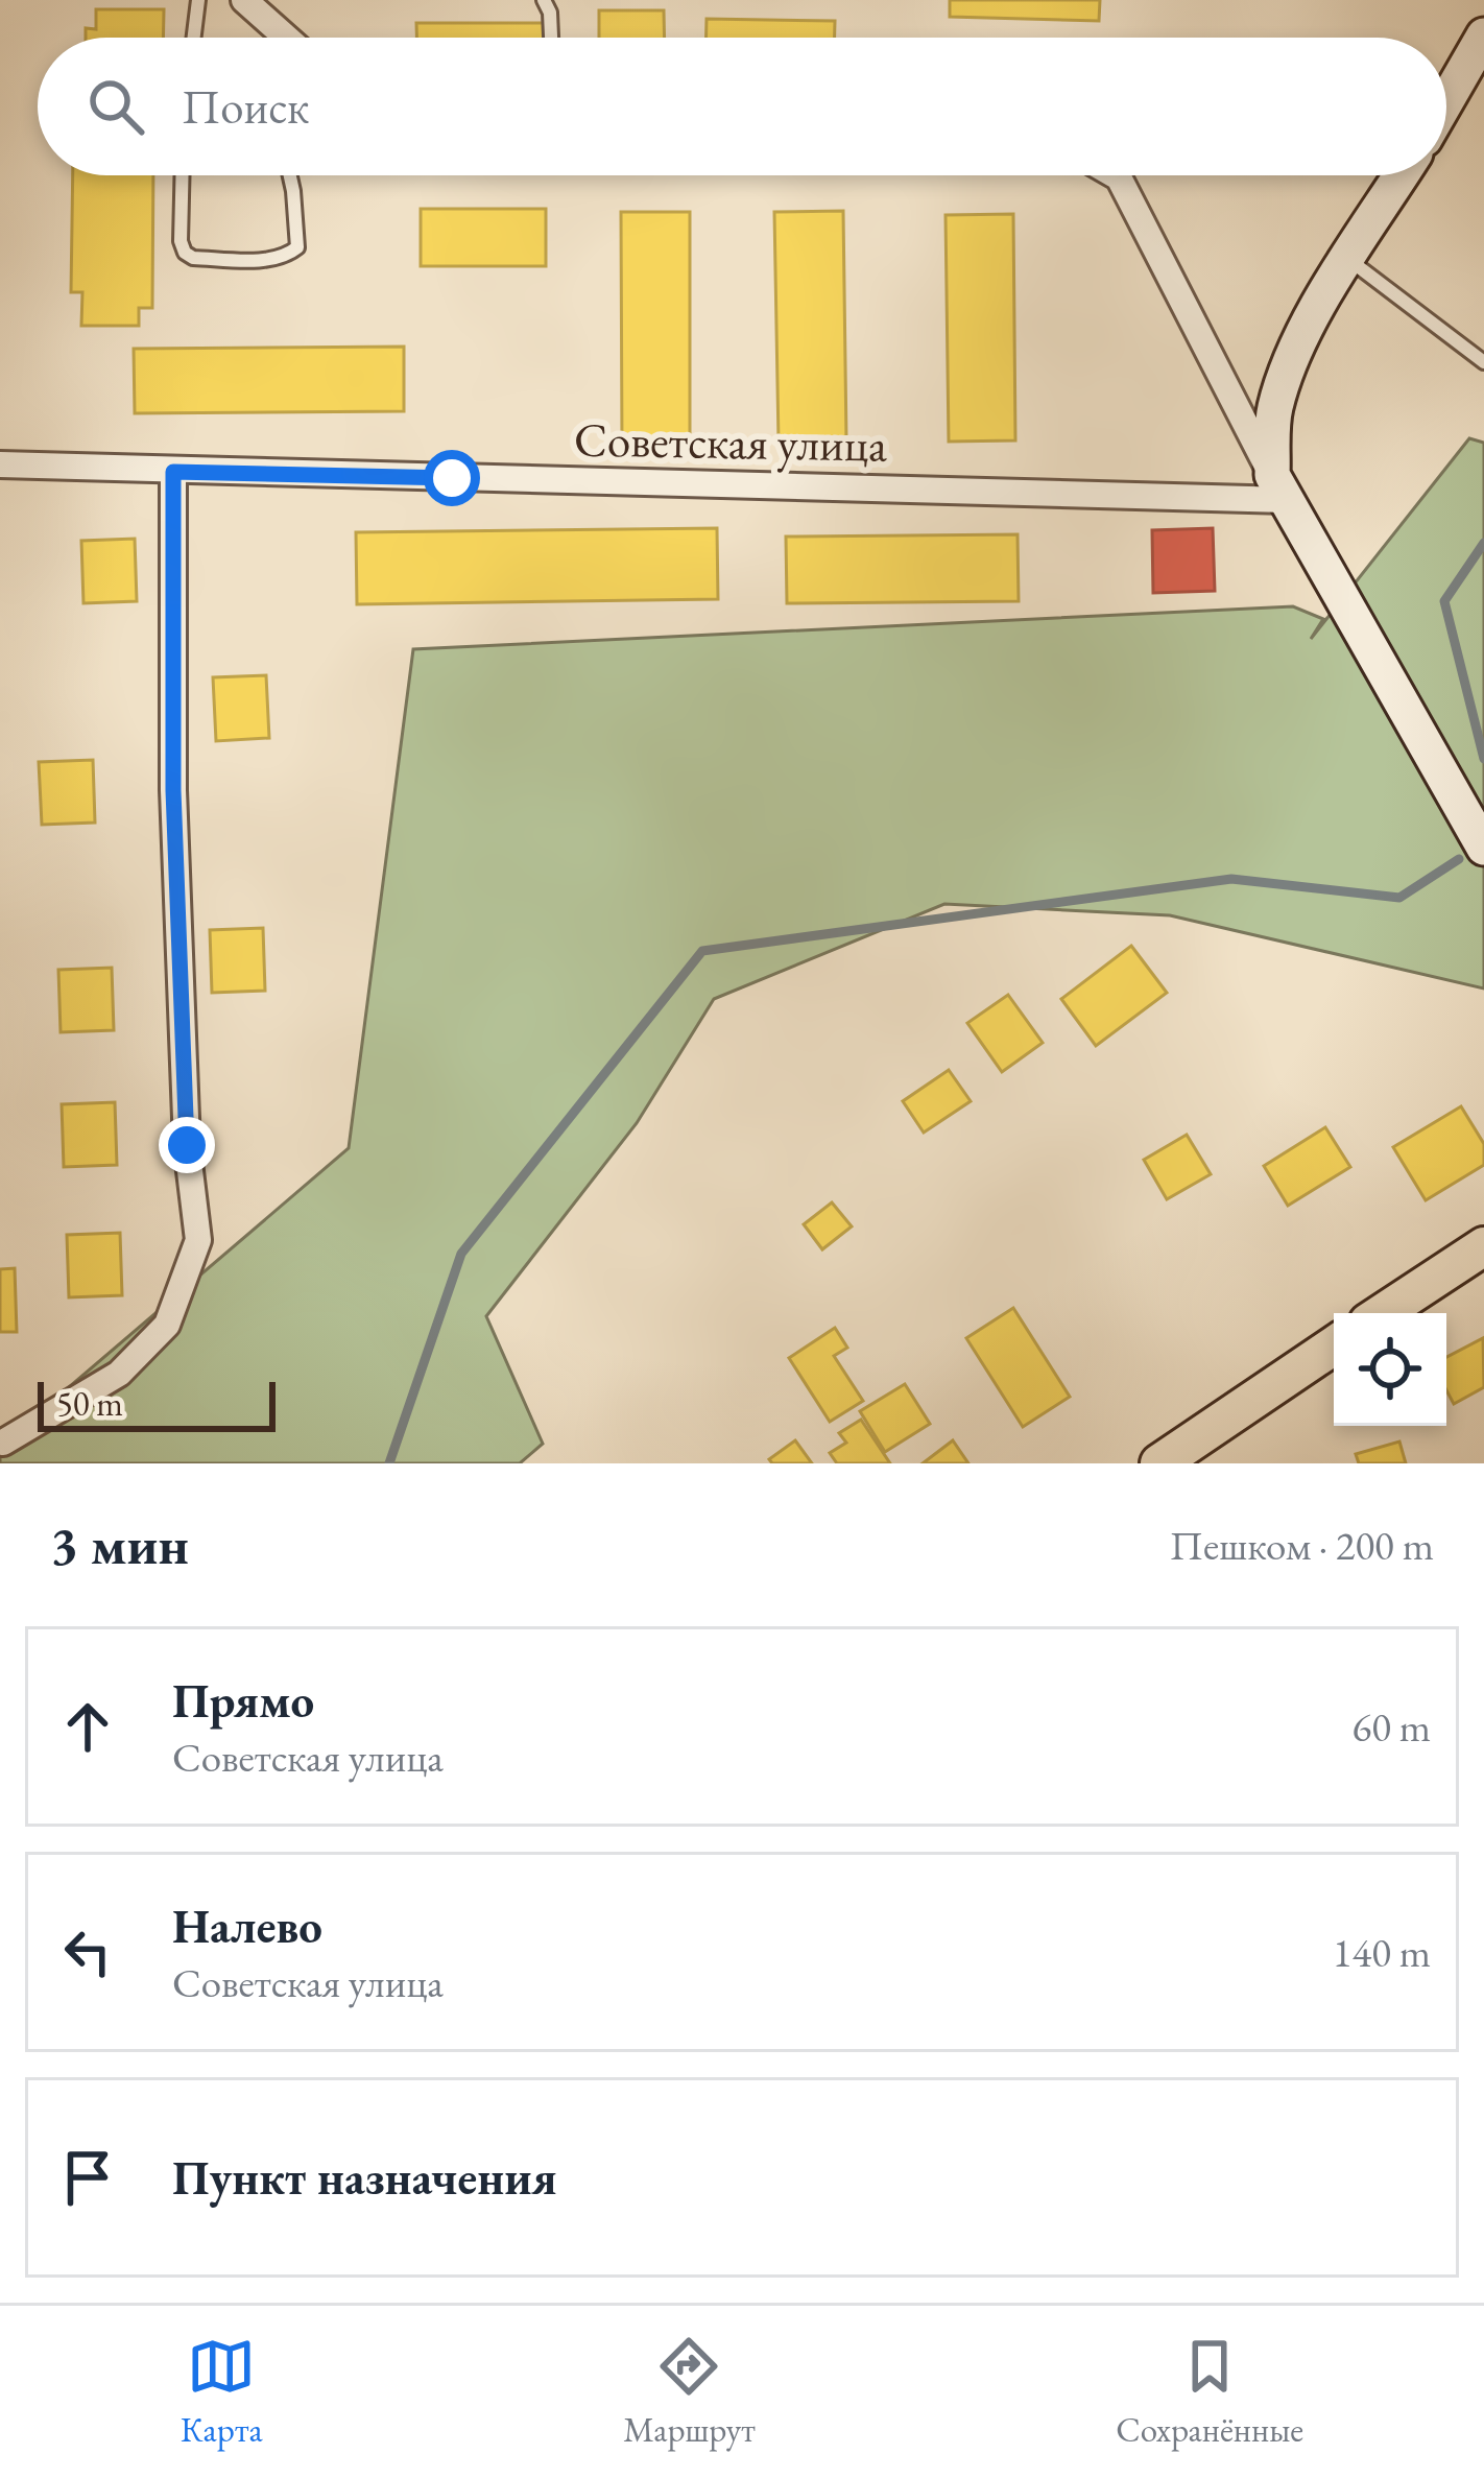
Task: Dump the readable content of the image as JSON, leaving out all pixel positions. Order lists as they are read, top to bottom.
{
  "streets": {
    "street": ["Советская улица"]
  },
  "scale_bar": "50 m",
  "page": {
    "search": "Поиск",
    "scale": "50 m",
    "heading": ["3 мин", "Пешком · 200 m"],
    "list": [
      ["Прямо", "Советская улица", "60 m"],
      ["Налево", "Советская улица", "140 m"],
      "Пункт назначения"
    ],
    "nav": ["Карта", "Маршрут", "Сохранённые"]
  }
}
